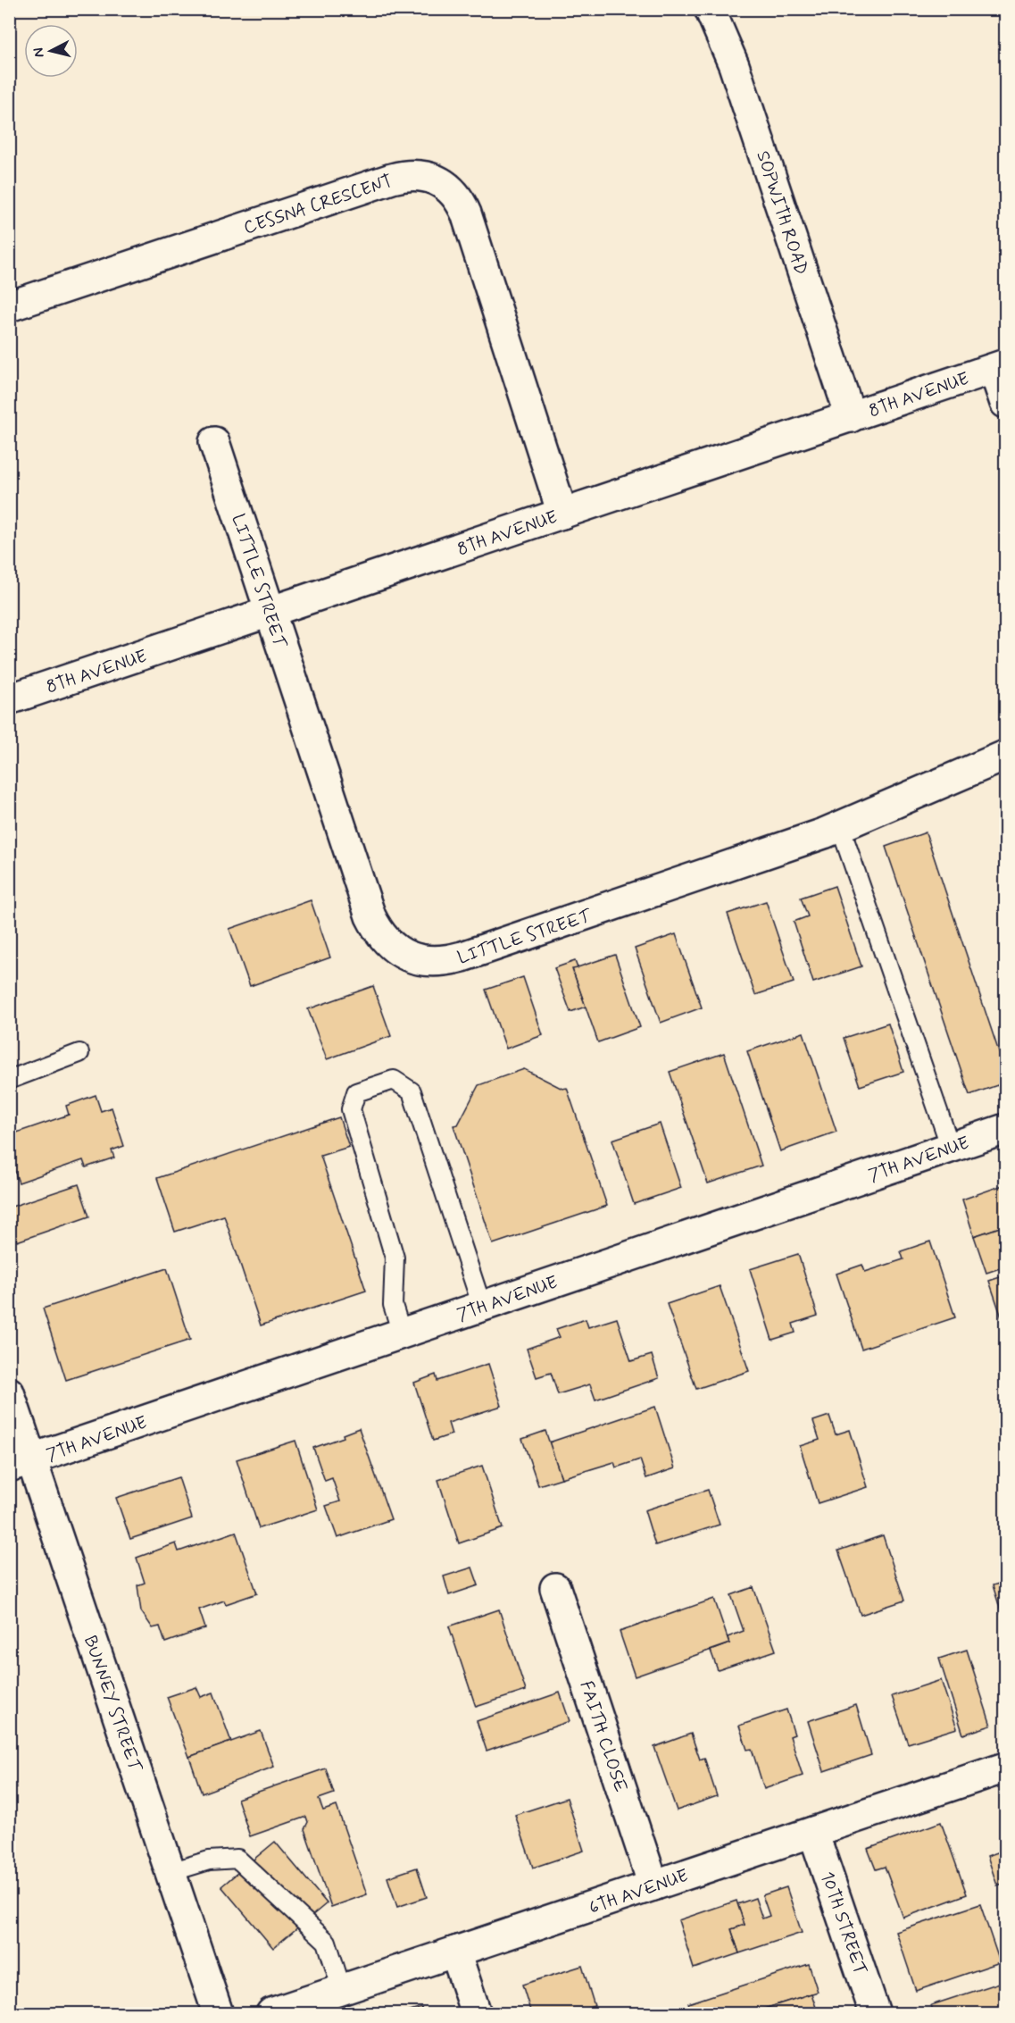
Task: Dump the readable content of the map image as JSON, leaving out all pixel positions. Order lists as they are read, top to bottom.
{
  "streets": {
    "street": [
      "CESSNA CRESCENT",
      "SOPWITH ROAD",
      "8TH AVENUE",
      "LITTLE STREET",
      "7TH AVENUE",
      "BUNNEY STREET",
      "FAITH CLOSE",
      "6TH AVENUE",
      "10TH STREET"
    ]
  },
  "crossings": [
    ["CESSNA CRESCENT", "8TH AVENUE"],
    ["SOPWITH ROAD", "8TH AVENUE"],
    ["8TH AVENUE", "LITTLE STREET"],
    ["7TH AVENUE", "BUNNEY STREET"],
    ["FAITH CLOSE", "6TH AVENUE"],
    ["6TH AVENUE", "10TH STREET"]
  ],
  "north": "left"
}
